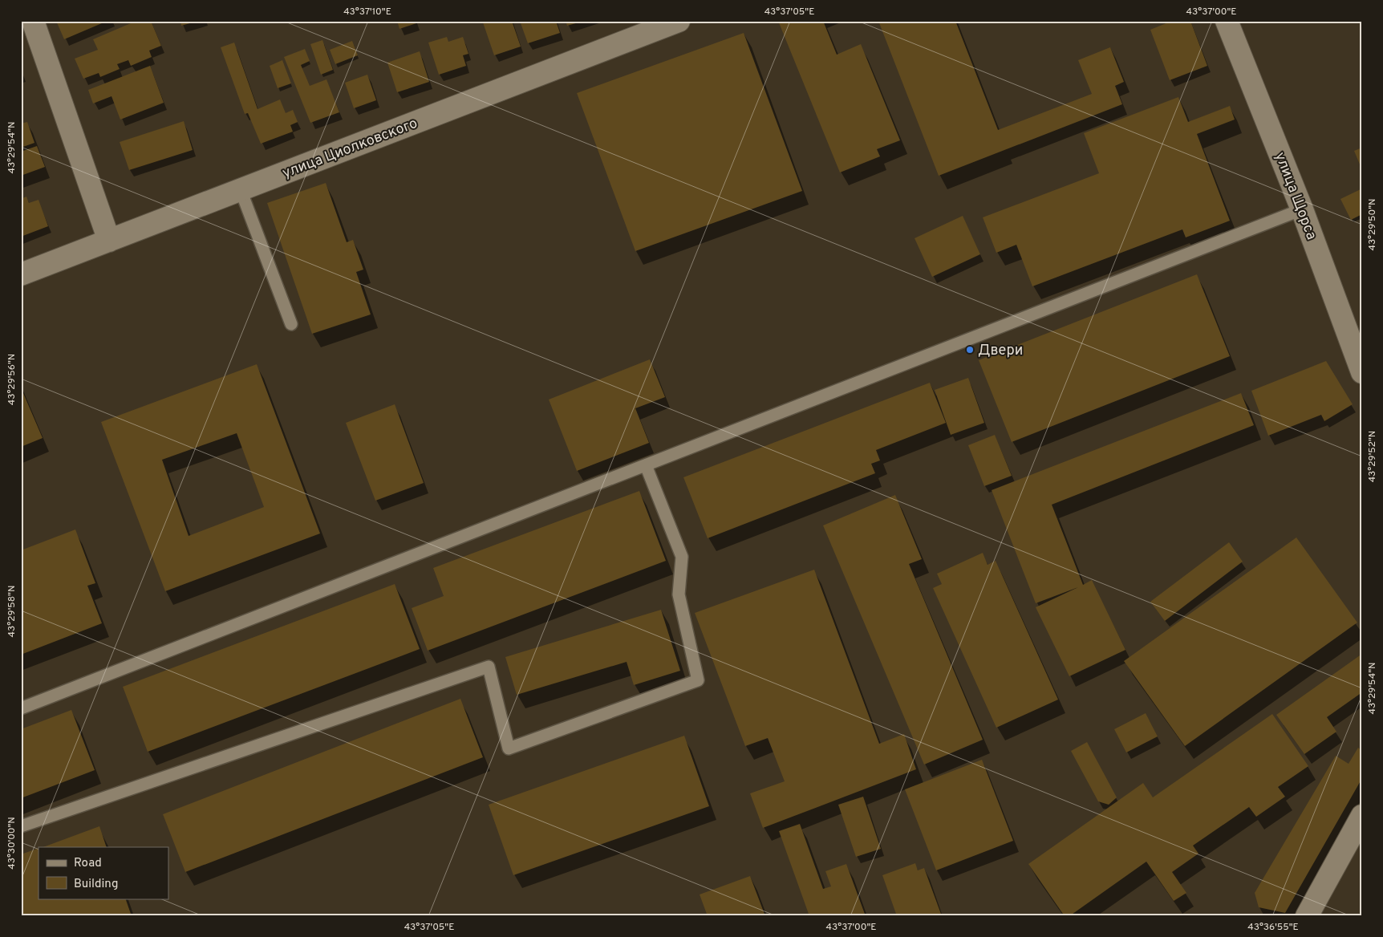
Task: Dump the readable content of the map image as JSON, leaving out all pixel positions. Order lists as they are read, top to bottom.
{
  "streets": {
    "street": ["улица Циолковского", "улица Щорса"]
  },
  "places": ["Двери"],
  "legend": ["Road", "Building"],
  "coordinates": [
    "43°37'10\"E",
    "43°37'05\"E",
    "43°37'00\"E",
    "43°29'54\"N",
    "43°29'50\"N",
    "43°29'56\"N",
    "43°29'52\"N",
    "43°29'58\"N",
    "43°30'00\"N",
    "43°36'55\"E"
  ]
}
